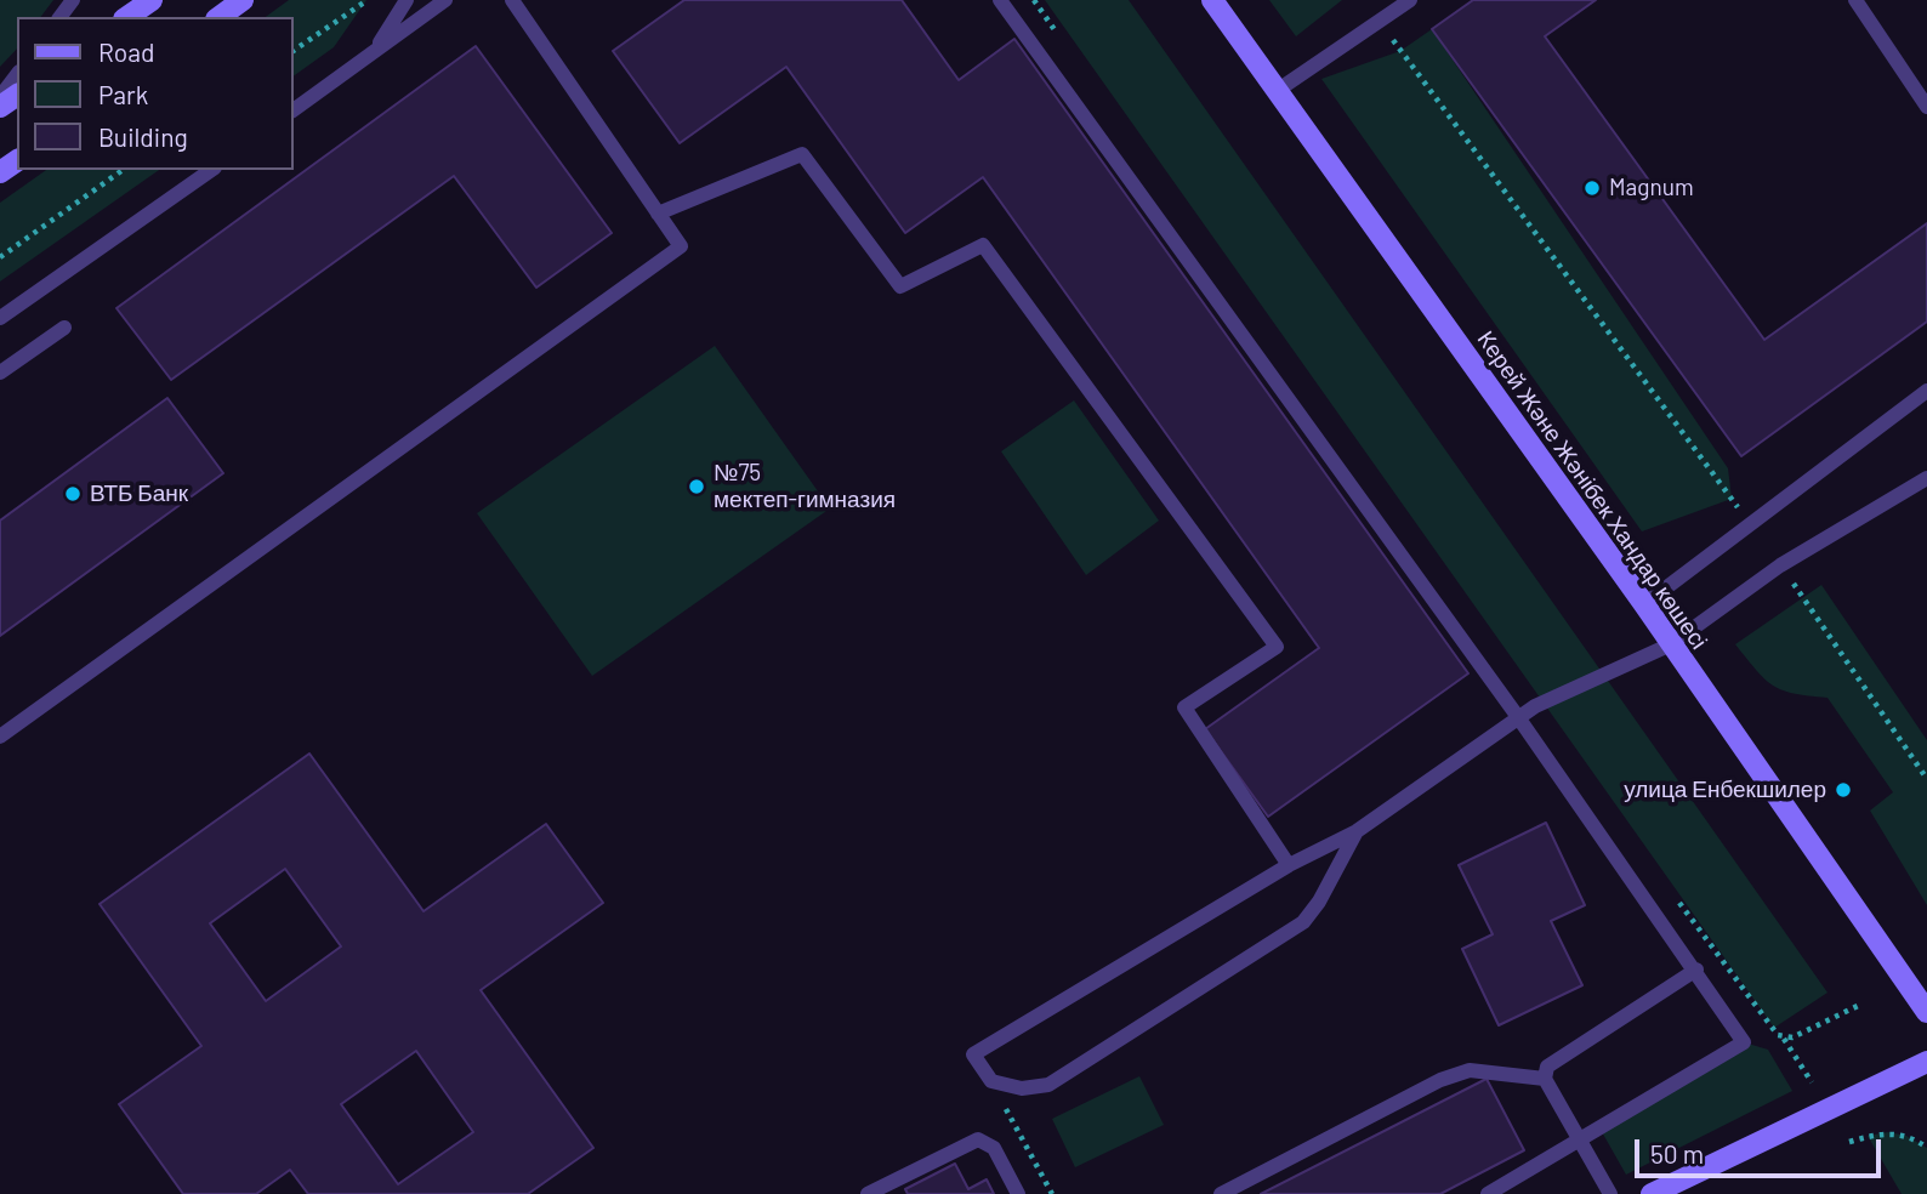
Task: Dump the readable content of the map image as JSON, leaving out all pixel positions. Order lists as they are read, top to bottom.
{
  "streets": {
    "main road": ["Керей Және Жәнібек Хандар көшесі"]
  },
  "places": [
    "Magnum",
    "№75 мектеп-гимназия",
    "ВТБ Банк",
    "улица Енбекшилер"
  ],
  "legend": ["Road", "Park", "Building"],
  "scale_bar": "50 m"
}
